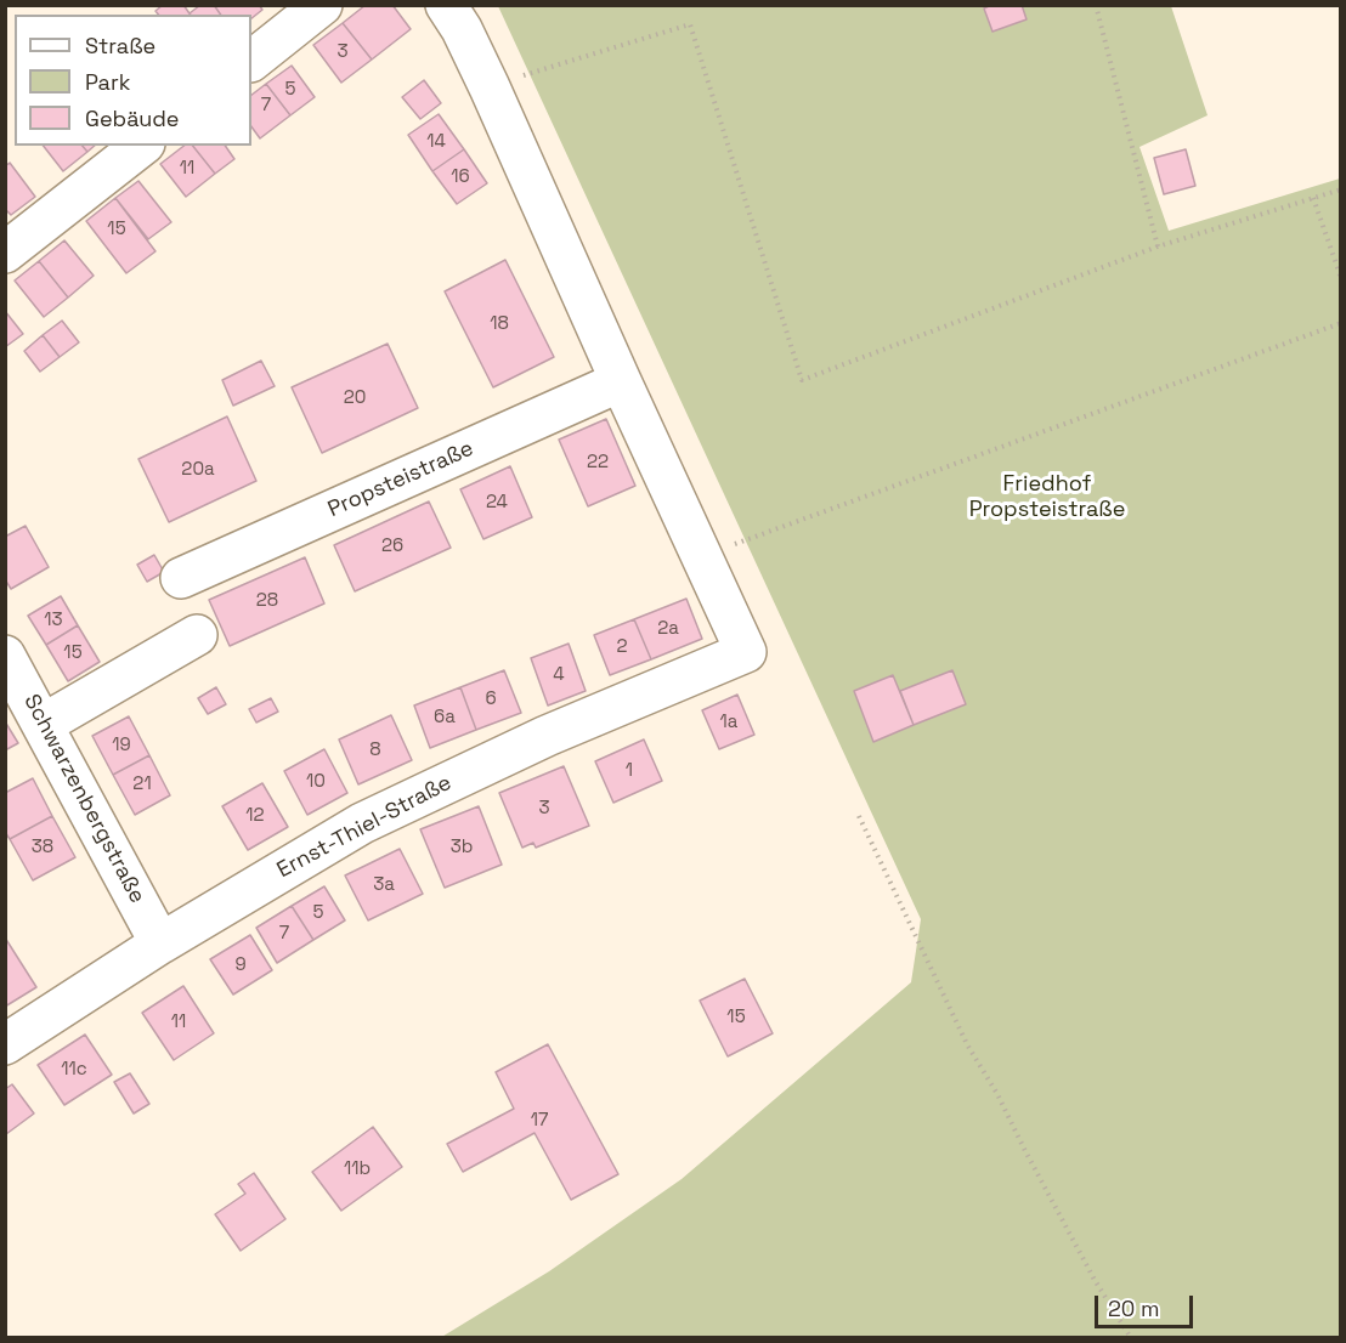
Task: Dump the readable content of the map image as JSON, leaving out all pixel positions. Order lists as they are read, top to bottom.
{
  "streets": {
    "street": ["Propsteistraße", "Schwarzenbergstraße", "Ernst-Thiel-Straße"]
  },
  "crossings": [
    ["Schwarzenbergstraße", "Ernst-Thiel-Straße"]
  ],
  "parks": ["Friedhof Propsteistraße"],
  "house_numbers": [
    "3",
    "5",
    "7",
    "14",
    "11",
    "16",
    "15",
    "18",
    "20",
    "22",
    "20a",
    "24",
    "26",
    "28",
    "13",
    "2a",
    "2",
    "15",
    "4",
    "6",
    "6a",
    "1a",
    "19",
    "8",
    "1",
    "10",
    "21",
    "3",
    "12",
    "38",
    "3b",
    "3a",
    "5",
    "7",
    "9",
    "15",
    "11",
    "11c",
    "17",
    "11b"
  ],
  "legend": ["Straße", "Park", "Gebäude"],
  "scale_bar": "20 m"
}
